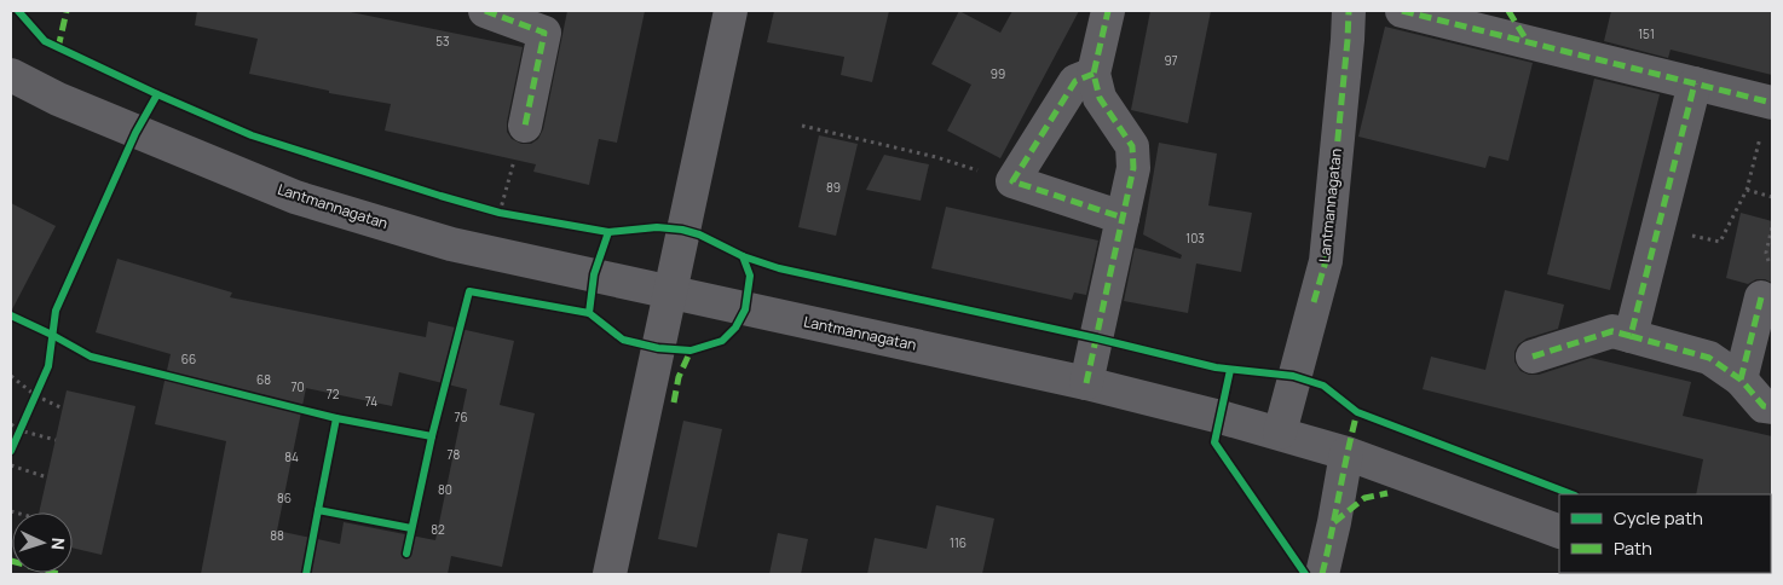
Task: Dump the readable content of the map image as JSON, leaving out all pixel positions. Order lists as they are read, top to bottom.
{
  "streets": {
    "street": ["Lantmannagatan"]
  },
  "house_numbers": [
    "151",
    "53",
    "97",
    "99",
    "89",
    "103",
    "66",
    "68",
    "70",
    "72",
    "74",
    "76",
    "78",
    "84",
    "80",
    "86",
    "82",
    "88",
    "116"
  ],
  "legend": ["Cycle path", "Path"],
  "north": "right"
}
